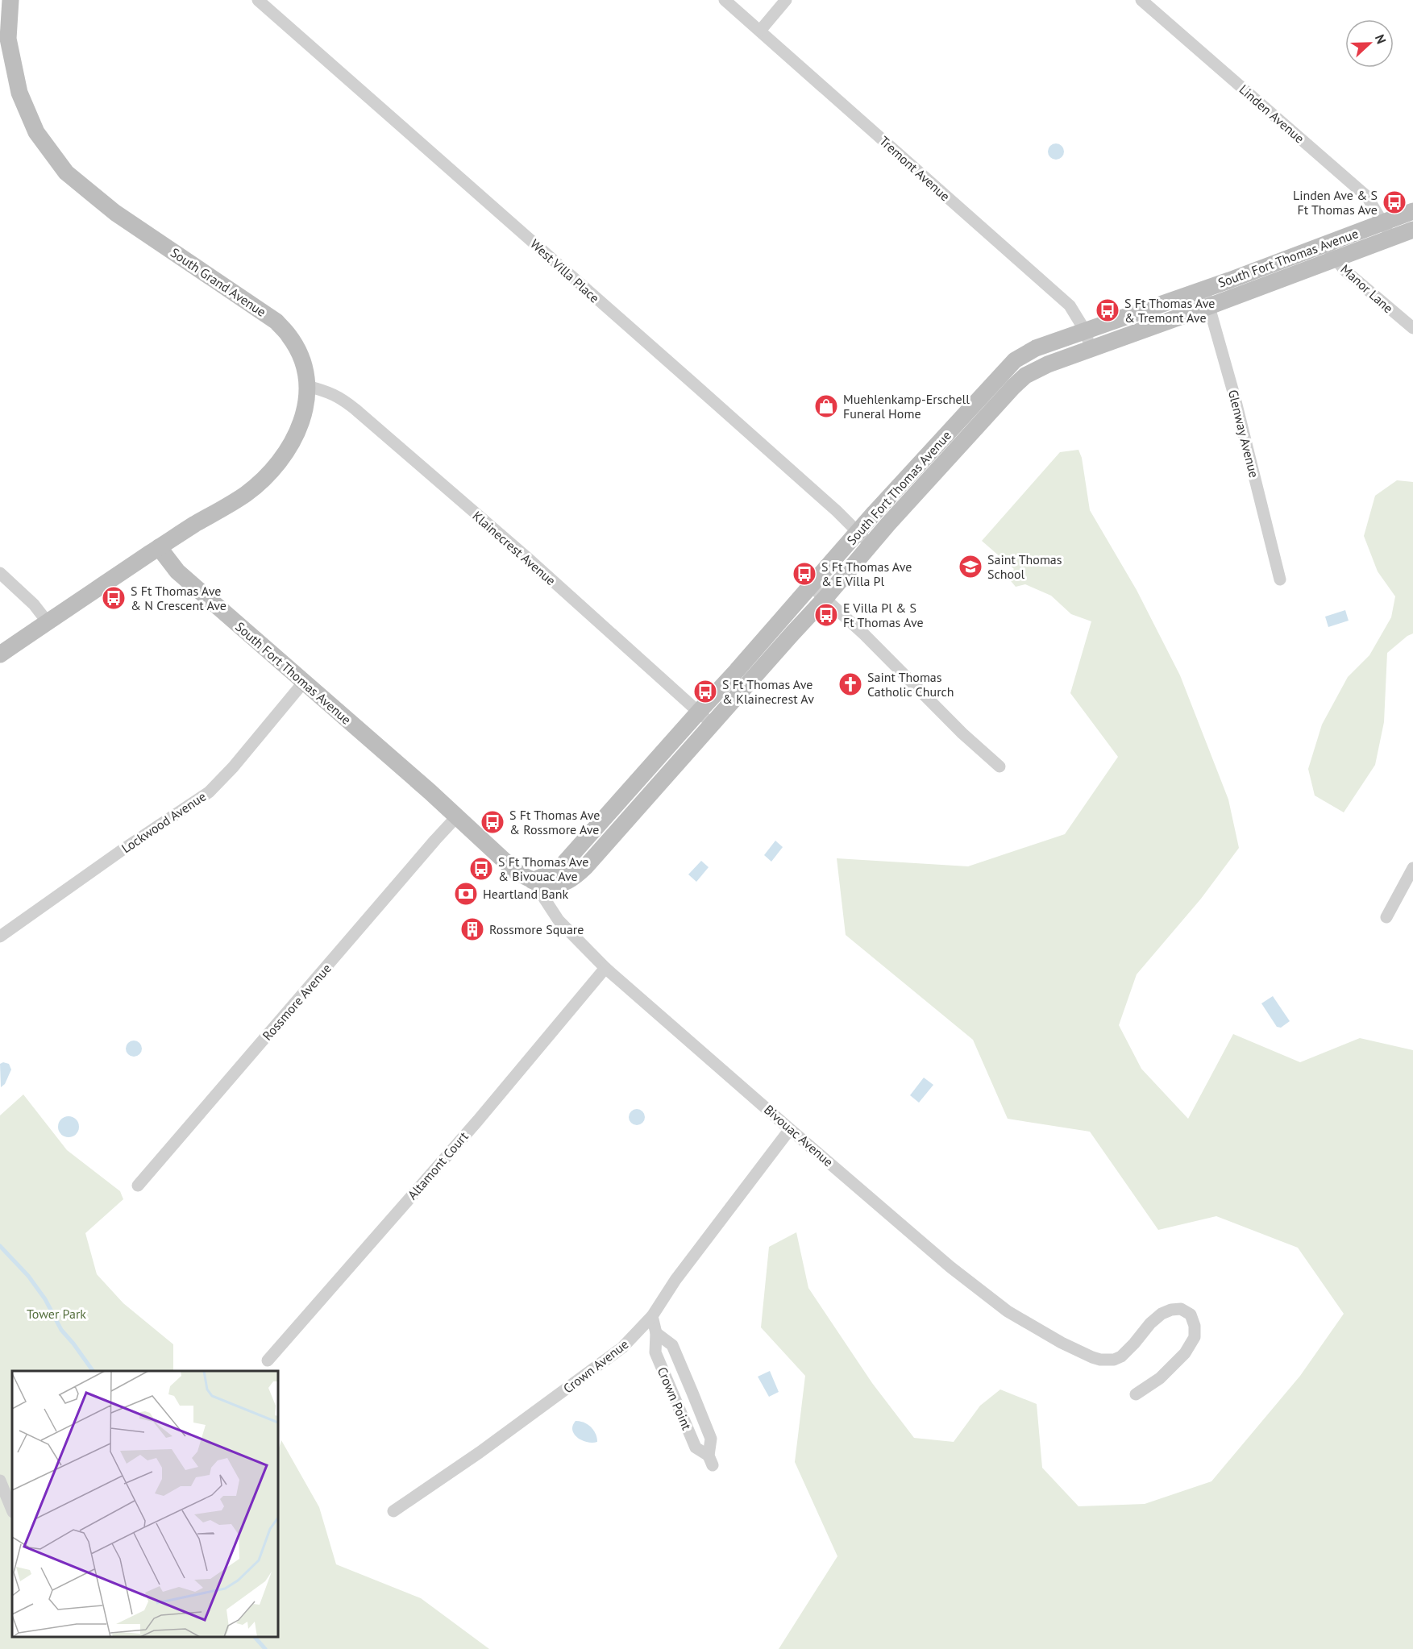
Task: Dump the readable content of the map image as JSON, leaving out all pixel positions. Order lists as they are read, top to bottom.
{
  "streets": {
    "main road": ["South Fort Thomas Avenue", "South Grand Avenue"],
    "street": [
      "Linden Avenue",
      "Tremont Avenue",
      "West Villa Place",
      "Manor Lane",
      "Glenway Avenue",
      "Klainecrest Avenue",
      "Lockwood Avenue",
      "Rossmore Avenue",
      "Bivouac Avenue",
      "Altamont Court",
      "Crown Avenue",
      "Crown Point"
    ]
  },
  "crossings": [
    ["Linden Avenue", "South Fort Thomas Avenue"],
    ["Tremont Avenue", "South Fort Thomas Avenue"],
    ["South Fort Thomas Avenue", "West Villa Place"],
    ["South Fort Thomas Avenue", "South Grand Avenue"],
    ["South Fort Thomas Avenue", "Manor Lane"],
    ["South Fort Thomas Avenue", "Glenway Avenue"],
    ["South Fort Thomas Avenue", "Klainecrest Avenue"],
    ["South Fort Thomas Avenue", "Lockwood Avenue"],
    ["South Fort Thomas Avenue", "Rossmore Avenue"],
    ["South Fort Thomas Avenue", "Bivouac Avenue"],
    ["South Grand Avenue", "Klainecrest Avenue"],
    ["Bivouac Avenue", "Altamont Court"],
    ["Bivouac Avenue", "Crown Avenue"],
    ["Crown Avenue", "Crown Point"]
  ],
  "parks": ["Tower Park"],
  "places": {
    "bus stop": [
      "Linden Ave & S Ft Thomas Ave",
      "S Ft Thomas Ave & Tremont Ave",
      "S Ft Thomas Ave & E Villa Pl",
      "S Ft Thomas Ave & N Crescent Ave",
      "E Villa Pl & S Ft Thomas Ave",
      "S Ft Thomas Ave & Klainecrest Av",
      "S Ft Thomas Ave & Rossmore Ave",
      "S Ft Thomas Ave & Bivouac Ave"
    ],
    "shop": ["Muehlenkamp-Erschell Funeral Home"],
    "school or university": ["Saint Thomas School"],
    "church": ["Saint Thomas Catholic Church"],
    "bank": ["Heartland Bank"],
    "building": ["Rossmore Square"]
  },
  "north": "right"
}
